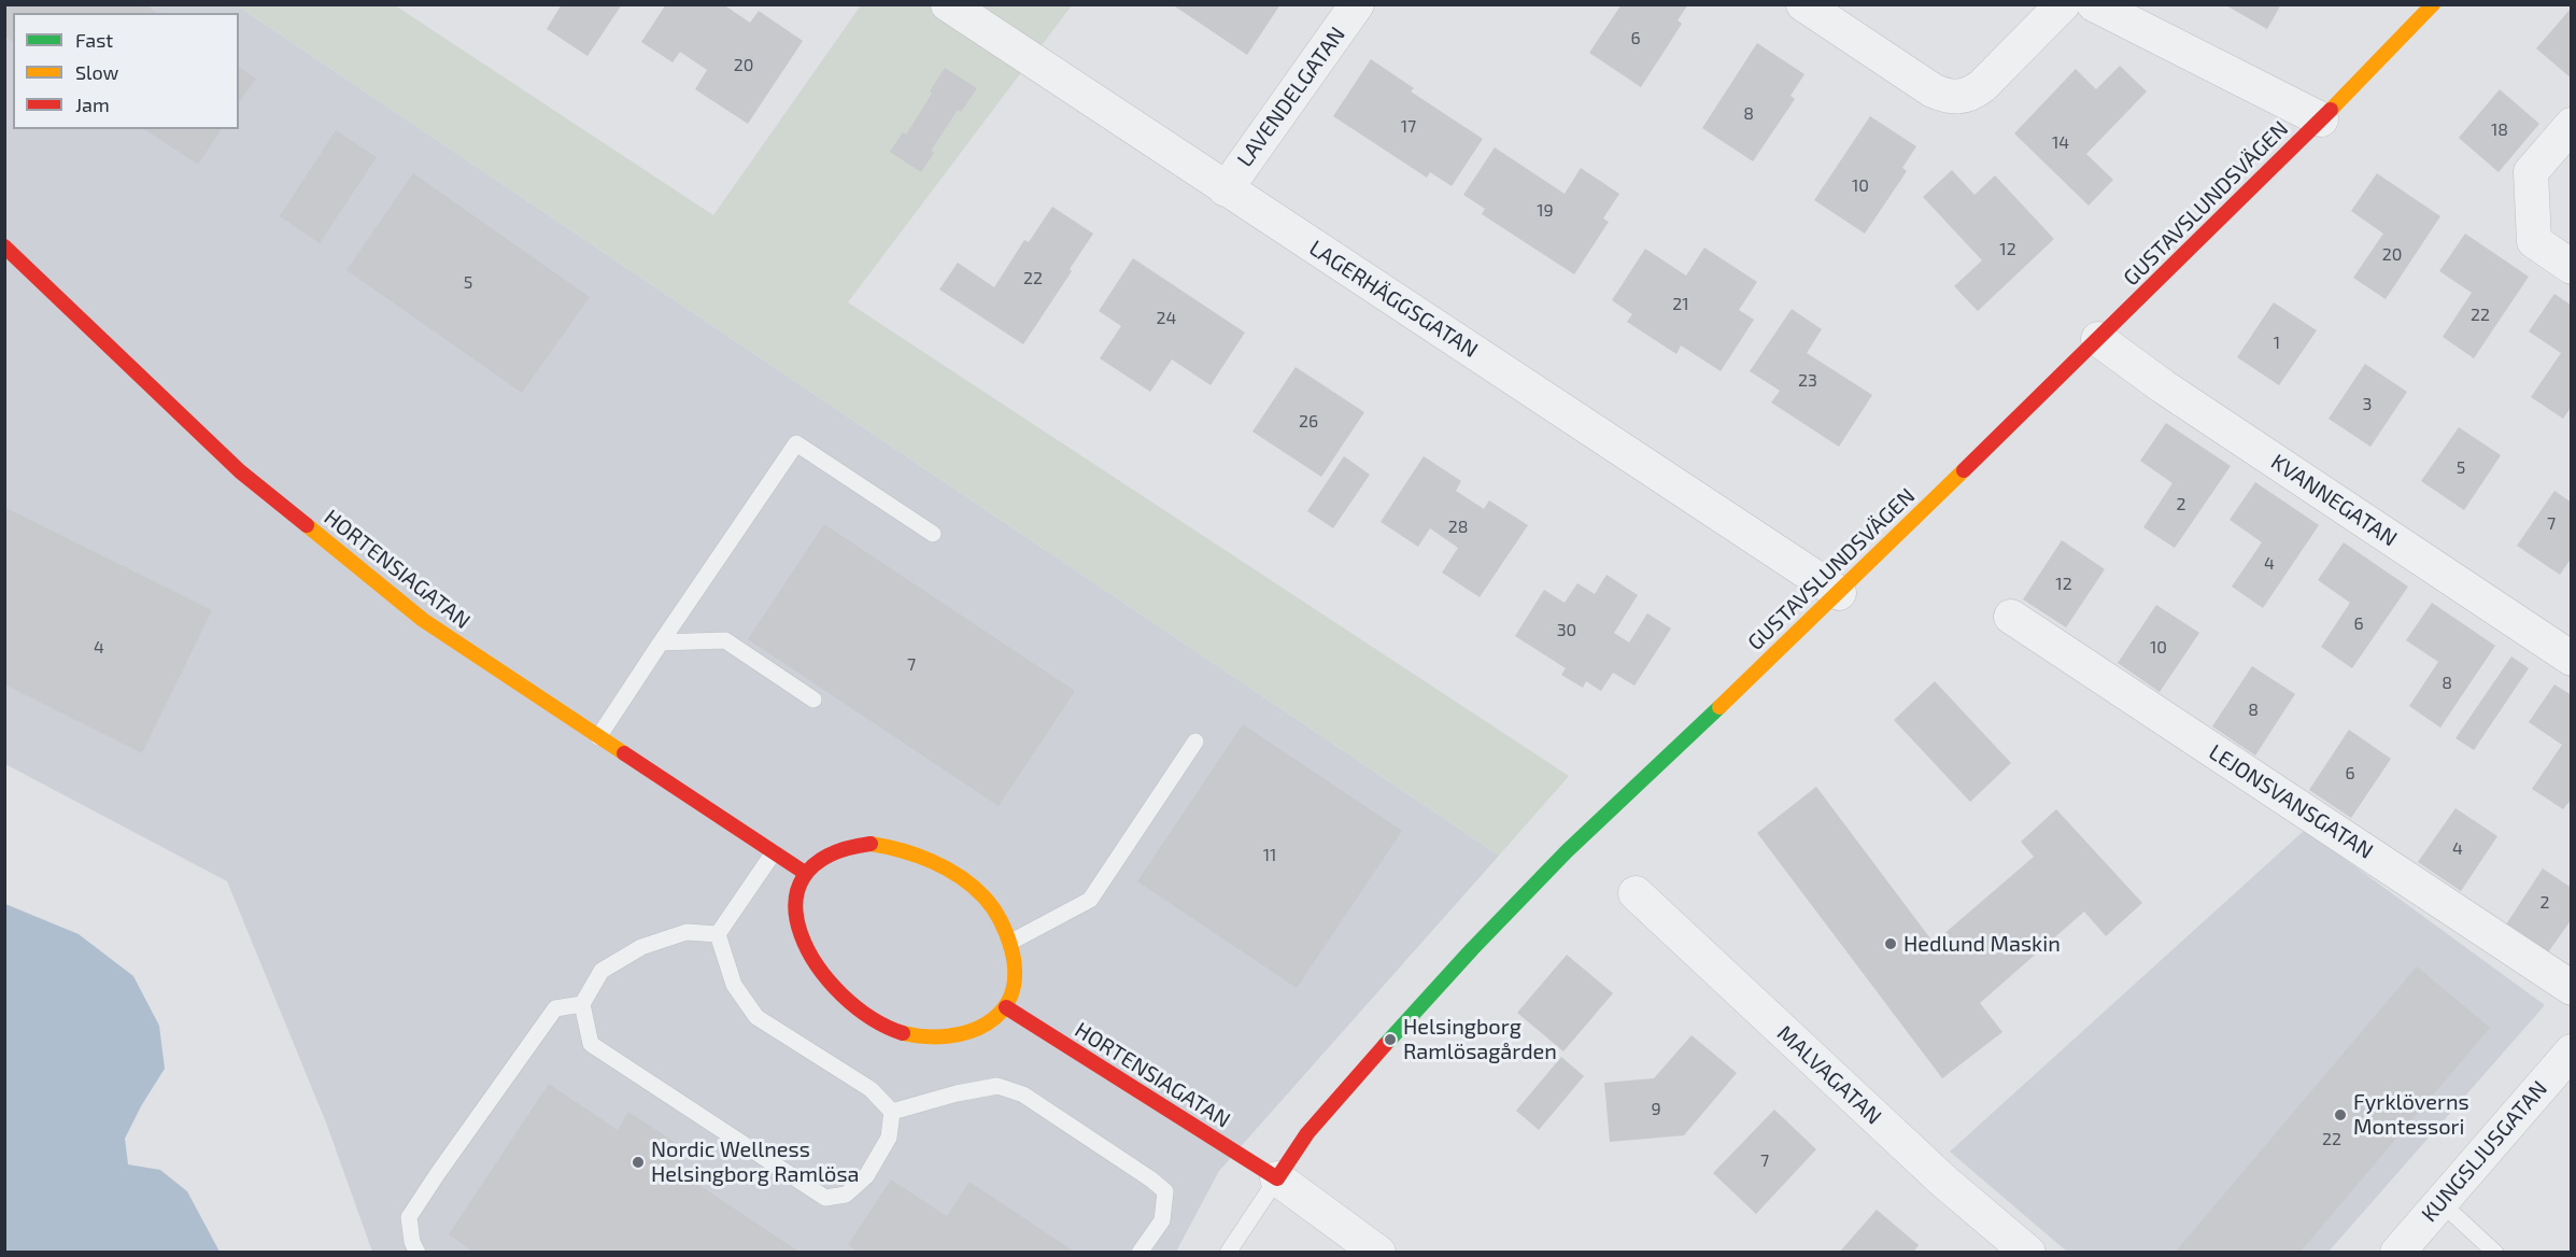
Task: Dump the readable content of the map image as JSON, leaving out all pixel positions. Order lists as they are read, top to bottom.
{
  "streets": {
    "street": [
      "LAVENDELGATAN",
      "GUSTAVSLUNDSVÄGEN",
      "LAGERHÄGGSGATAN",
      "KVANNEGATAN",
      "HORTENSIAGATAN",
      "LEJONSVANSGATAN",
      "MALVAGATAN",
      "KUNGSLJUSGATAN"
    ]
  },
  "crossings": [
    ["LAVENDELGATAN", "LAGERHÄGGSGATAN"],
    ["GUSTAVSLUNDSVÄGEN", "LAGERHÄGGSGATAN"],
    ["GUSTAVSLUNDSVÄGEN", "KVANNEGATAN"],
    ["GUSTAVSLUNDSVÄGEN", "HORTENSIAGATAN"]
  ],
  "places": [
    "Hedlund Maskin",
    "Helsingborg Ramlösagården",
    "Fyrklöverns Montessori",
    "Nordic Wellness Helsingborg Ramlösa"
  ],
  "house_numbers": [
    "6",
    "20",
    "8",
    "17",
    "18",
    "14",
    "10",
    "19",
    "12",
    "20",
    "22",
    "5",
    "21",
    "22",
    "24",
    "1",
    "23",
    "3",
    "26",
    "5",
    "2",
    "7",
    "28",
    "4",
    "12",
    "6",
    "30",
    "4",
    "10",
    "7",
    "8",
    "8",
    "6",
    "4",
    "11",
    "2",
    "9",
    "22",
    "7"
  ],
  "legend": ["Fast", "Slow", "Jam"]
}
